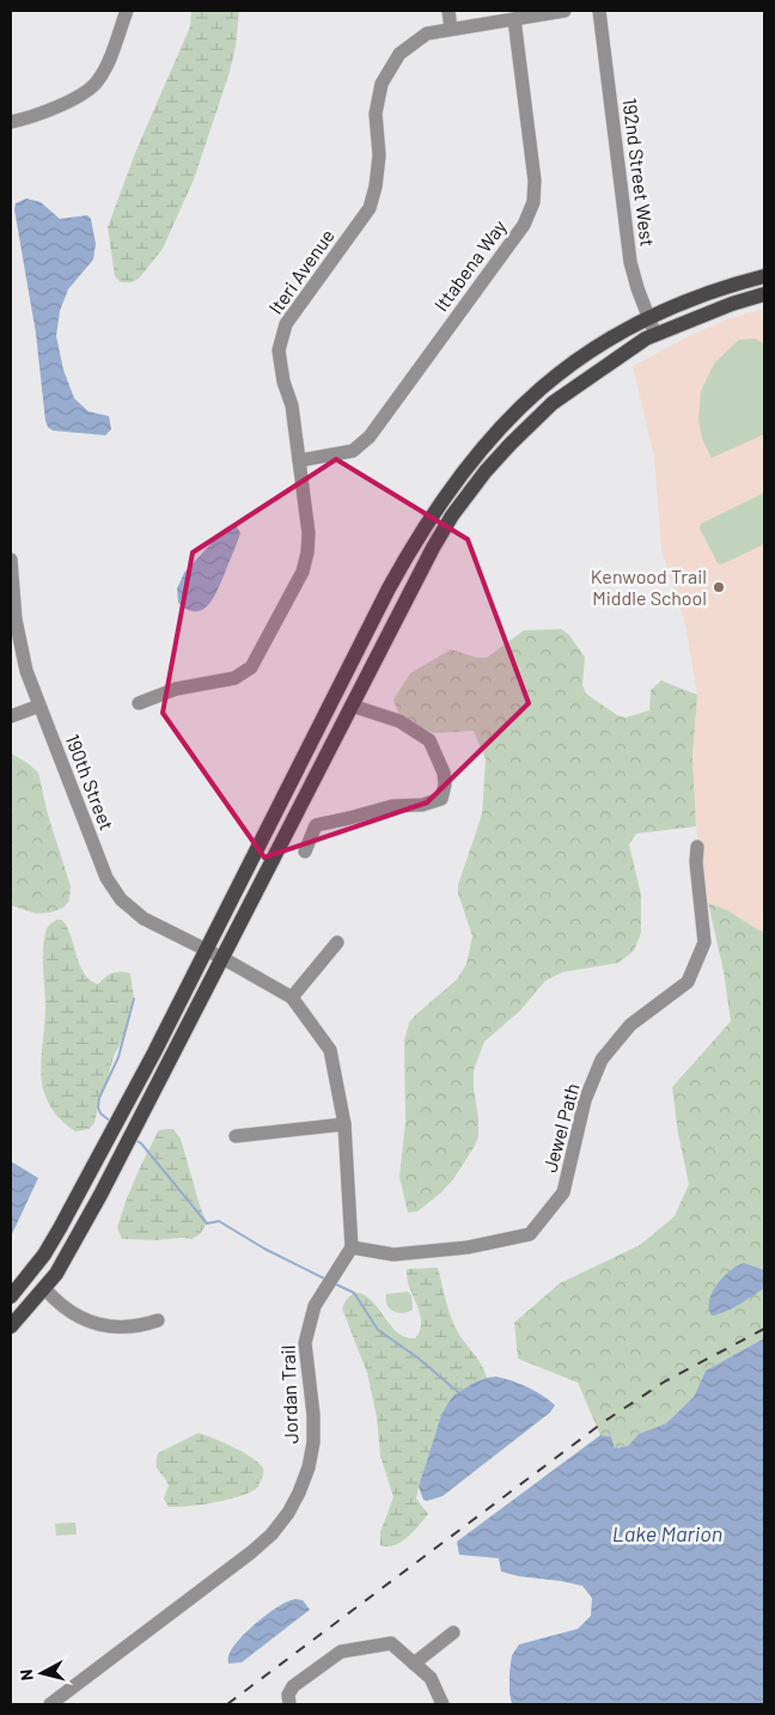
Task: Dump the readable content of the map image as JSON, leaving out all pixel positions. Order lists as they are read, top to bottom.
{
  "streets": {
    "street": [
      "192nd Street West",
      "Ittabena Way",
      "Iteri Avenue",
      "190th Street",
      "Jewel Path",
      "Jordan Trail"
    ]
  },
  "crossings": [
    ["Ittabena Way", "Iteri Avenue"],
    ["Jewel Path", "Jordan Trail"]
  ],
  "water": ["Lake Marion"],
  "places": ["Kenwood Trail Middle School"],
  "north": "left"
}
